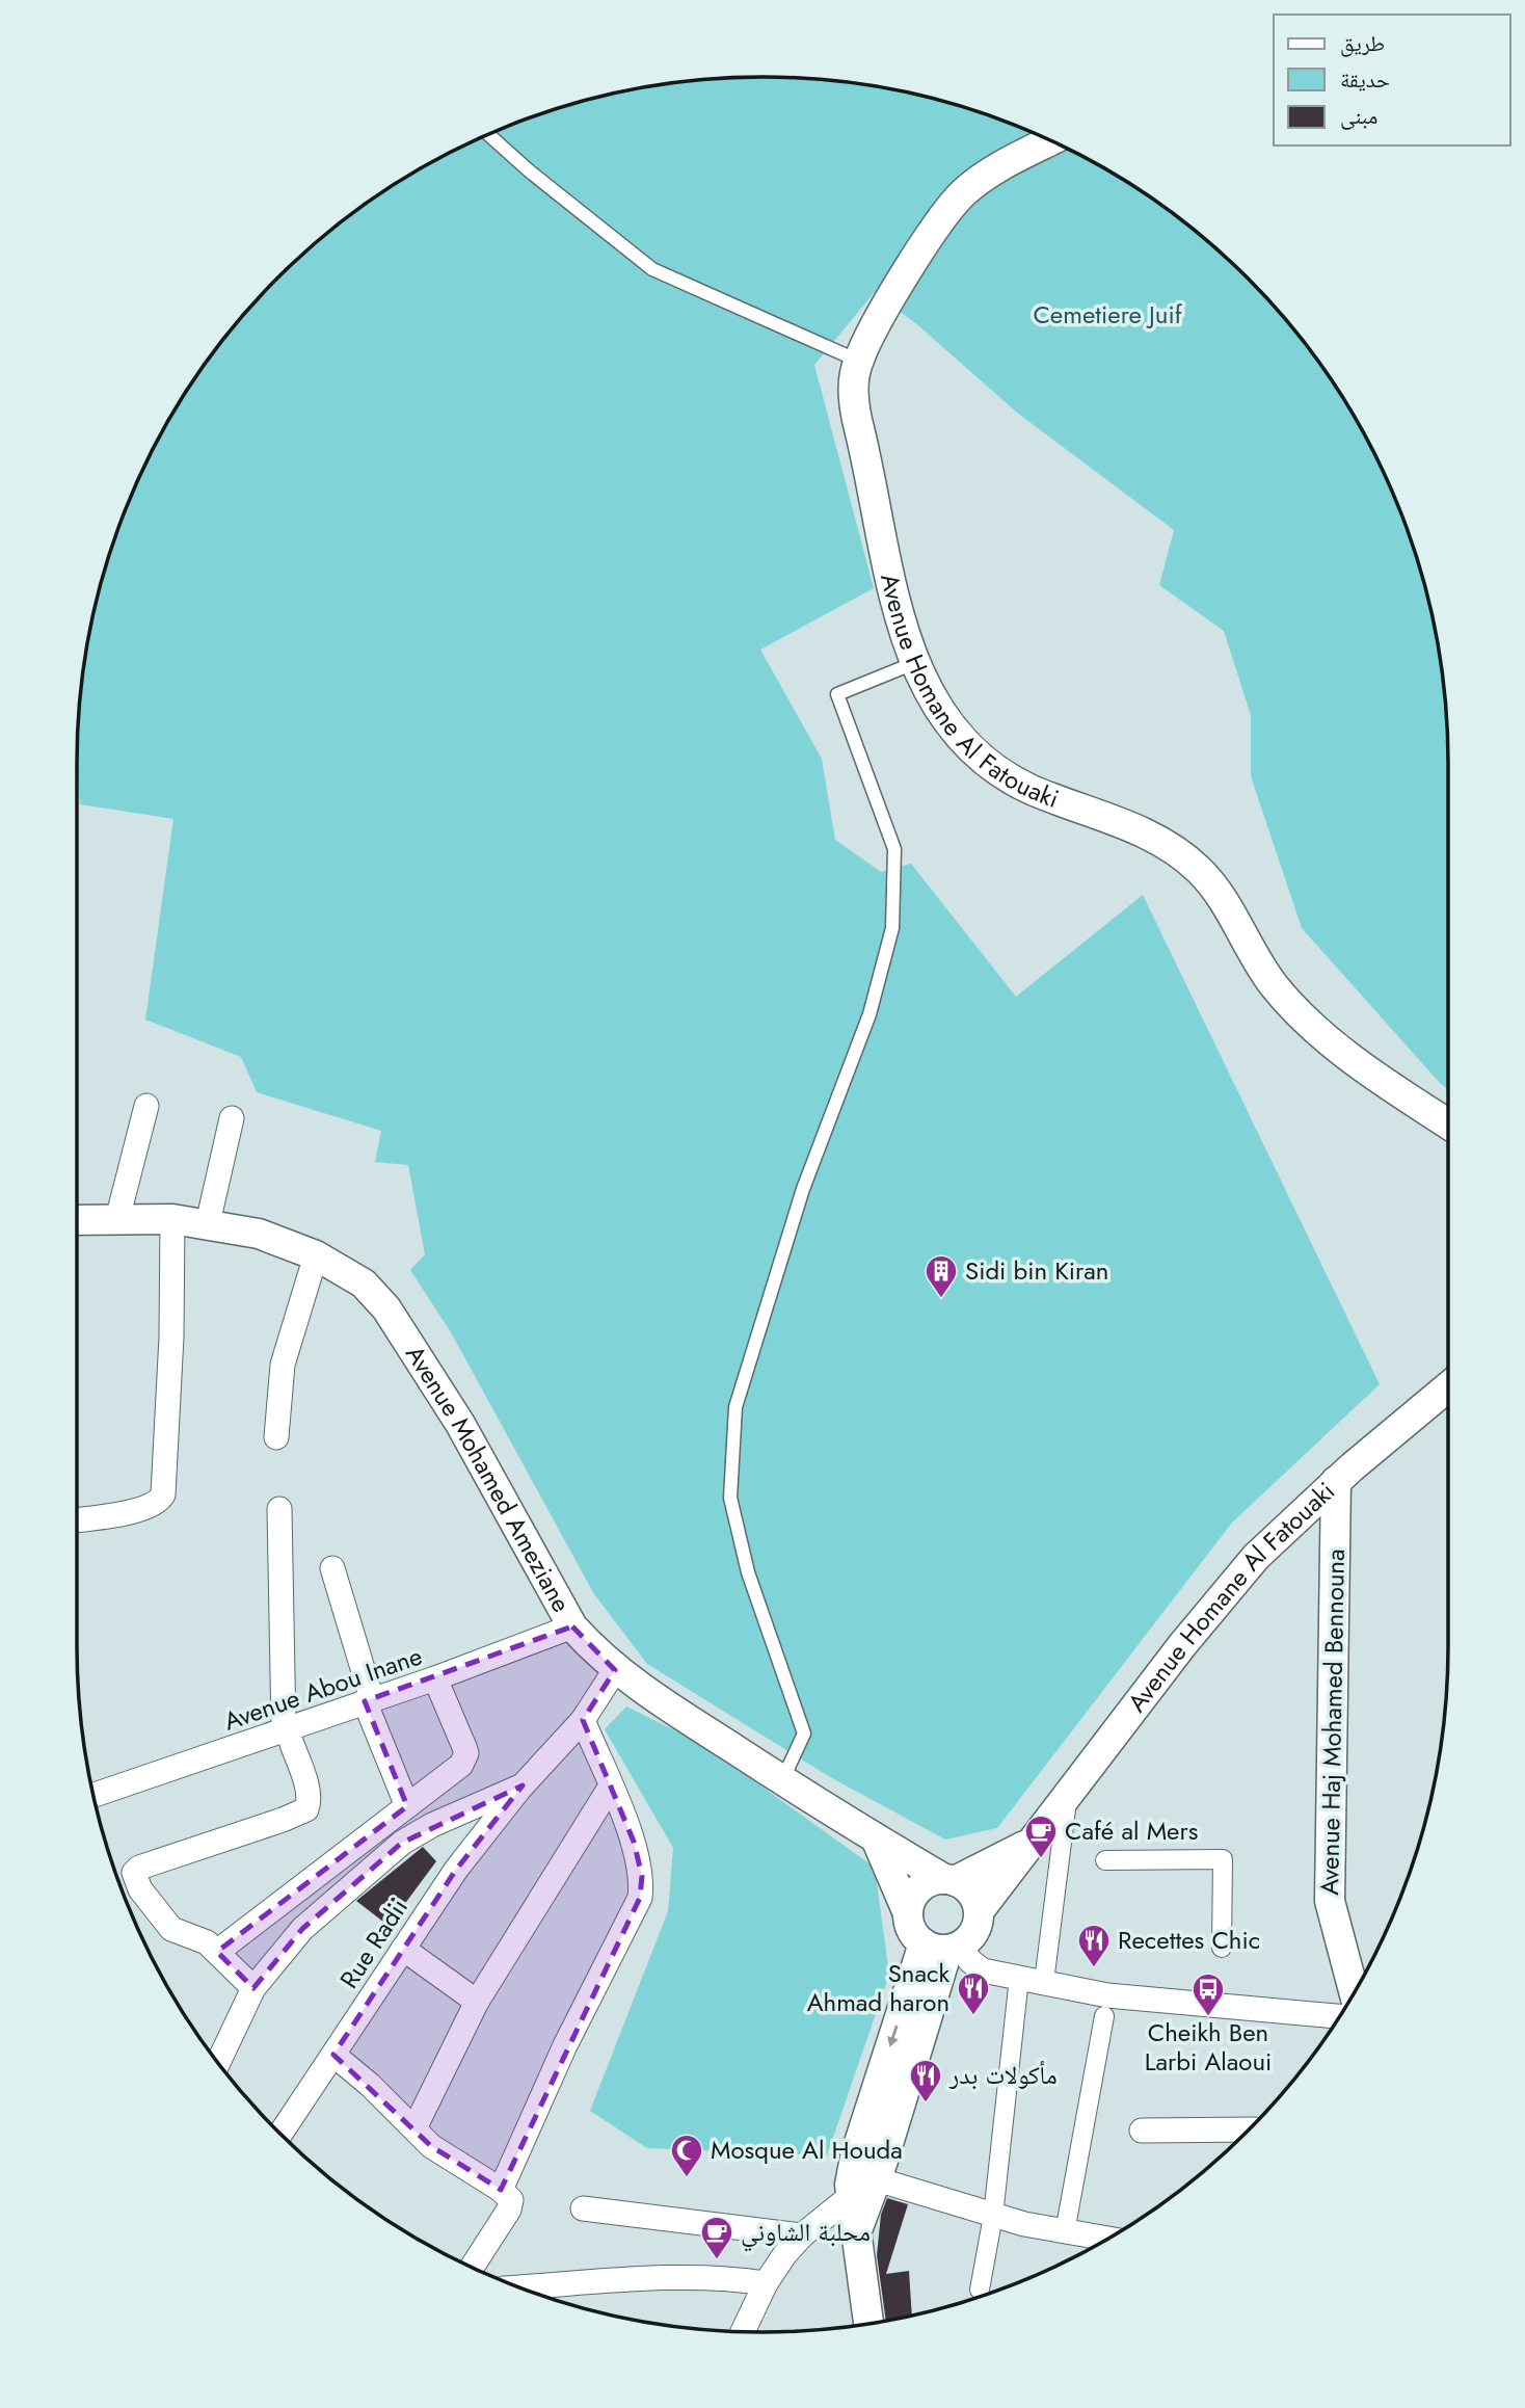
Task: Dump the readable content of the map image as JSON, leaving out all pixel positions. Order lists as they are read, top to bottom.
{
  "streets": {
    "street": [
      "Avenue Homane Al Fatouaki",
      "Avenue Mohamed Ameziane",
      "Avenue Abou Inane",
      "Avenue Haj Mohamed Bennouna",
      "Rue Radii"
    ]
  },
  "crossings": [
    ["Avenue Homane Al Fatouaki", "Avenue Mohamed Ameziane"],
    ["Avenue Homane Al Fatouaki", "Avenue Haj Mohamed Bennouna"],
    ["Avenue Mohamed Ameziane", "Avenue Abou Inane"],
    ["Avenue Mohamed Ameziane", "Rue Radii"]
  ],
  "parks": ["Cemetiere Juif"],
  "places": {
    "building": ["Sidi bin Kiran"],
    "cafe": ["Café al Mers", "محلبة الشاوني"],
    "restaurant": ["Recettes Chic", "Snack Ahmad haron", "مأكولات بدر"],
    "bus stop": ["Cheikh Ben Larbi Alaoui"],
    "mosque": ["Mosque Al Houda"]
  },
  "legend": ["طريق", "حديقة", "مبنى"]
}
